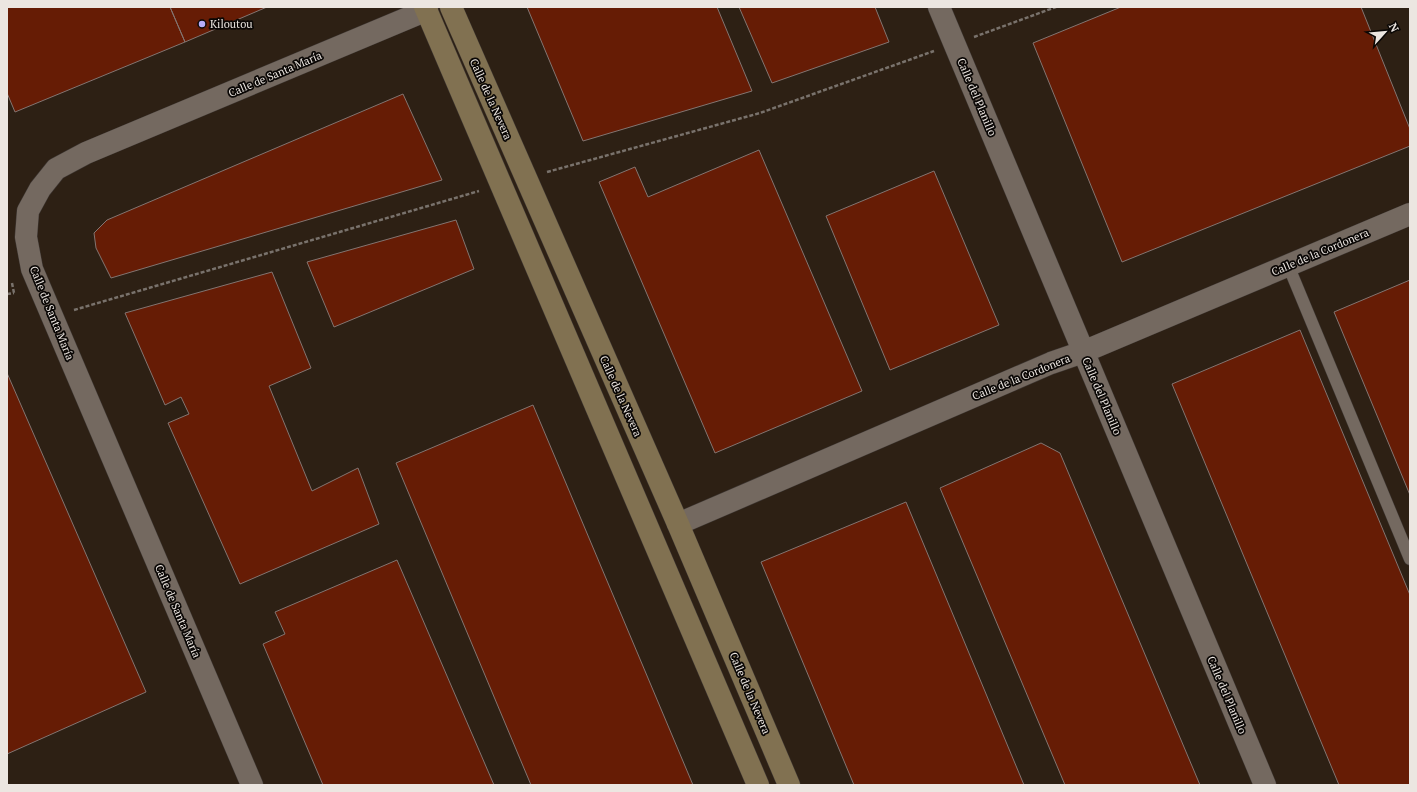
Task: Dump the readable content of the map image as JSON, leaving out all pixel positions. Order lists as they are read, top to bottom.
{
  "streets": {
    "main road": ["Calle de la Nevera"],
    "street": ["Calle de Santa María", "Calle del Planillo", "Calle de la Cordonera"]
  },
  "crossings": [
    ["Calle del Planillo", "Calle de la Cordonera"],
    ["Calle de la Nevera", "Calle de la Cordonera"]
  ],
  "places": ["Kiloutou"],
  "north": "top right"
}
